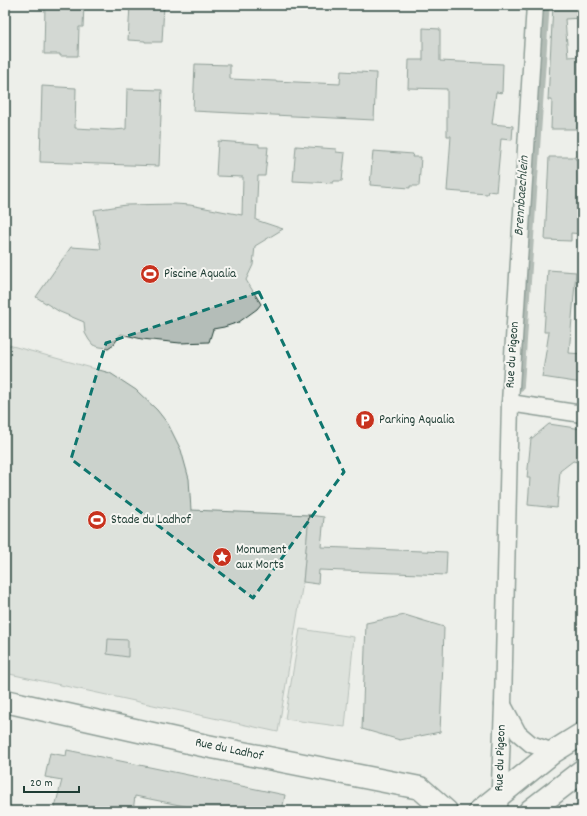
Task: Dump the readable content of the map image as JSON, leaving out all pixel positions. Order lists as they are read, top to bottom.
{
  "streets": {
    "main road": ["Rue du Ladhof"],
    "street": ["Rue du Pigeon"]
  },
  "water": ["Brennbaechlein"],
  "places": {
    "sports": ["Piscine Aqualia", "Stade du Ladhof"],
    "parking": ["Parking Aqualia"],
    "place": ["Monument aux Morts"]
  },
  "scale_bar": "20 m"
}
